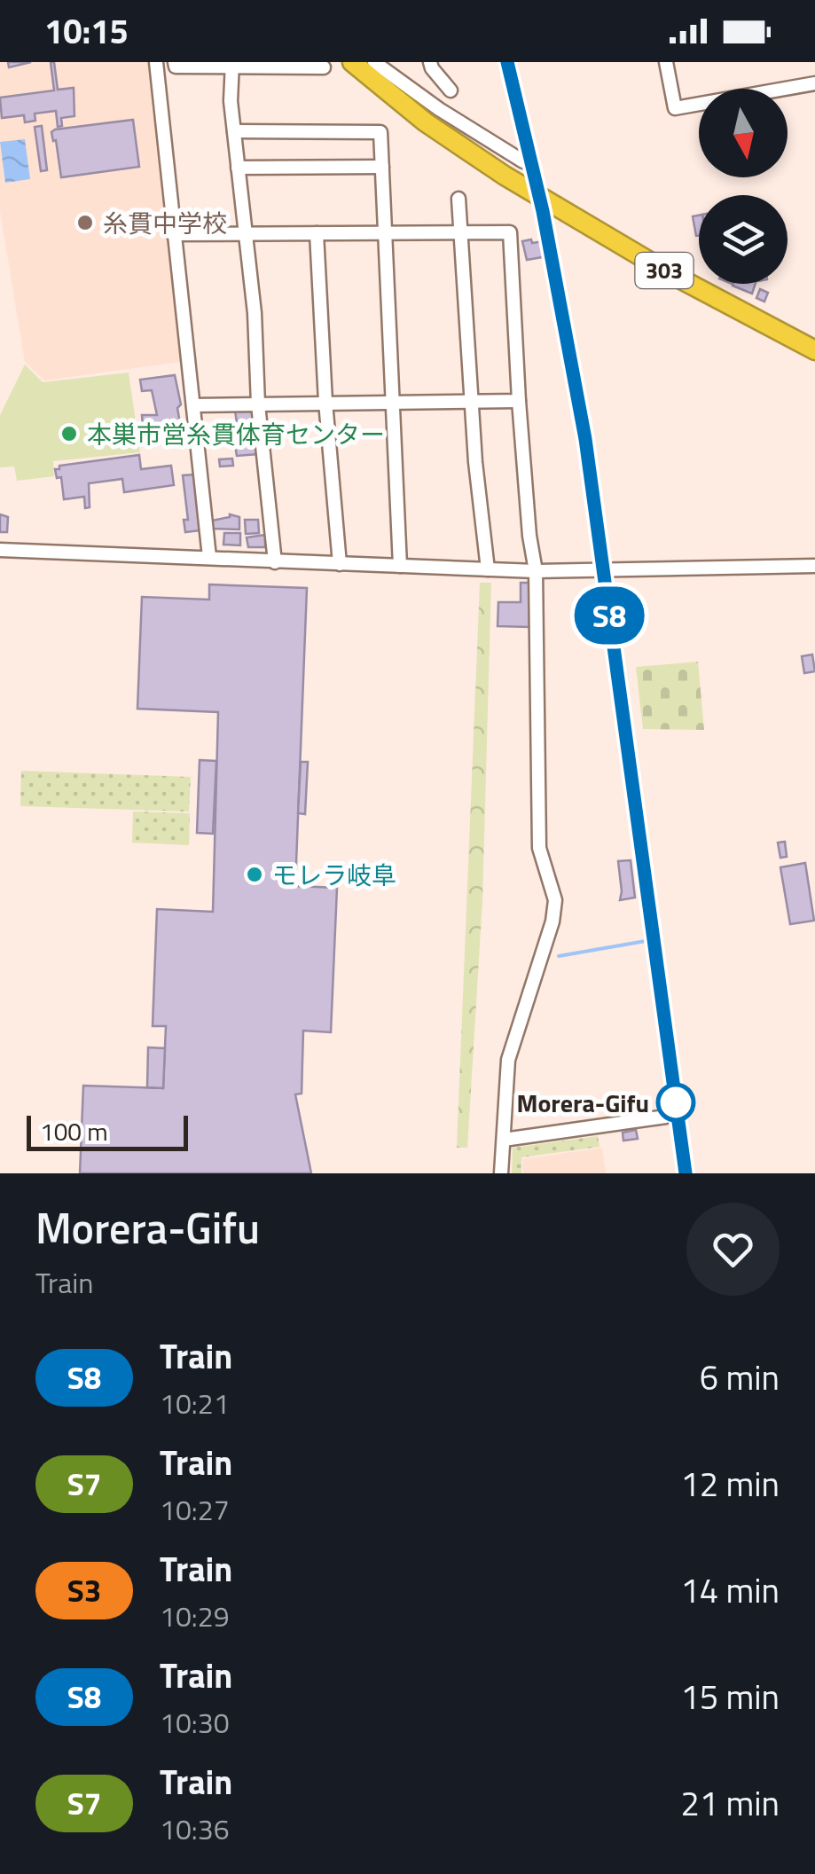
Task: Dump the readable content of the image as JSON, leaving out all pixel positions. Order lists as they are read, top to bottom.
{
  "streets": {
    "highway": ["303"]
  },
  "places": [
    "糸貫中学校",
    "本巣市営糸貫体育センター",
    "モレラ岐阜",
    "Morera-Gifu"
  ],
  "scale_bar": "100 m",
  "north": "bottom",
  "page": {
    "status": "10:15",
    "on_map": "S8",
    "scale": "100 m",
    "heading": ["Morera-Gifu", "Train"],
    "list": [
      {
        "mark": "S8",
        "name": "Train",
        "note": "10:21",
        "value": "6 min"
      },
      {
        "mark": "S7",
        "name": "Train",
        "note": "10:27",
        "value": "12 min"
      },
      {
        "mark": "S3",
        "name": "Train",
        "note": "10:29",
        "value": "14 min"
      },
      {
        "mark": "S8",
        "name": "Train",
        "note": "10:30",
        "value": "15 min"
      },
      {
        "mark": "S7",
        "name": "Train",
        "note": "10:36",
        "value": "21 min"
      }
    ]
  }
}
